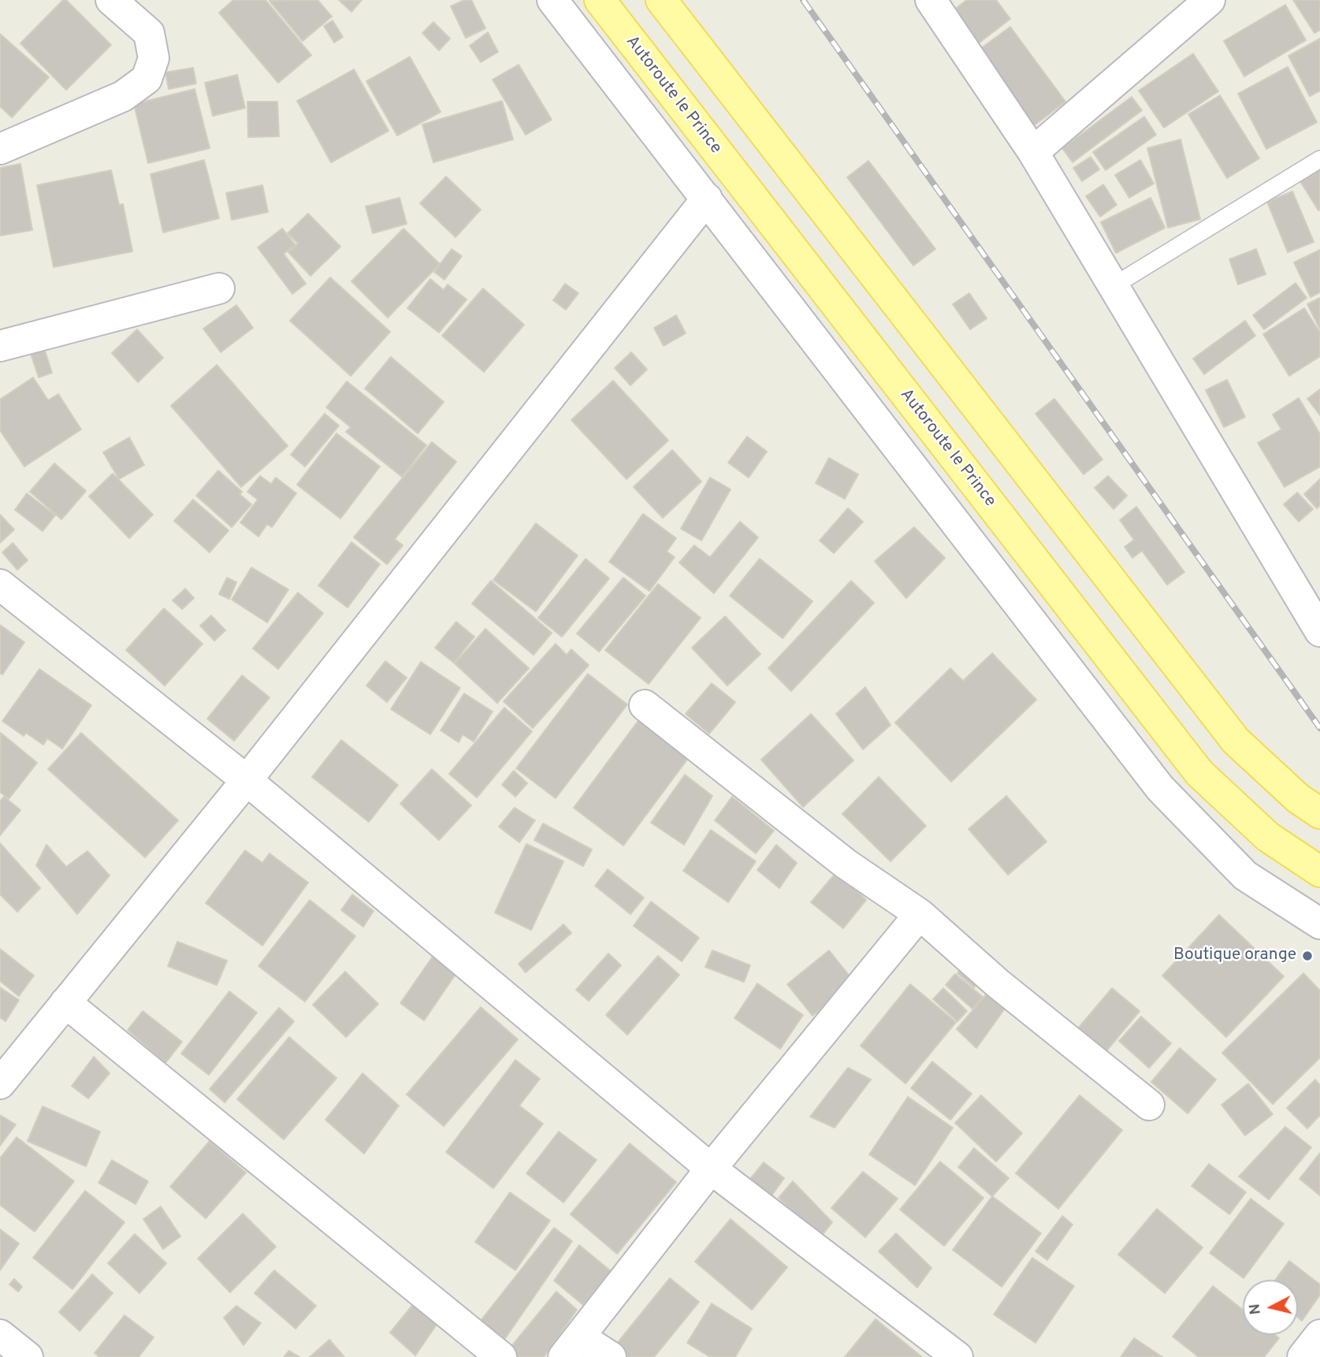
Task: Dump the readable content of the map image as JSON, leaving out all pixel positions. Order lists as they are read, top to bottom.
{
  "streets": {
    "main road": ["Autoroute le Prince"]
  },
  "places": ["Boutique orange"],
  "north": "left"
}
